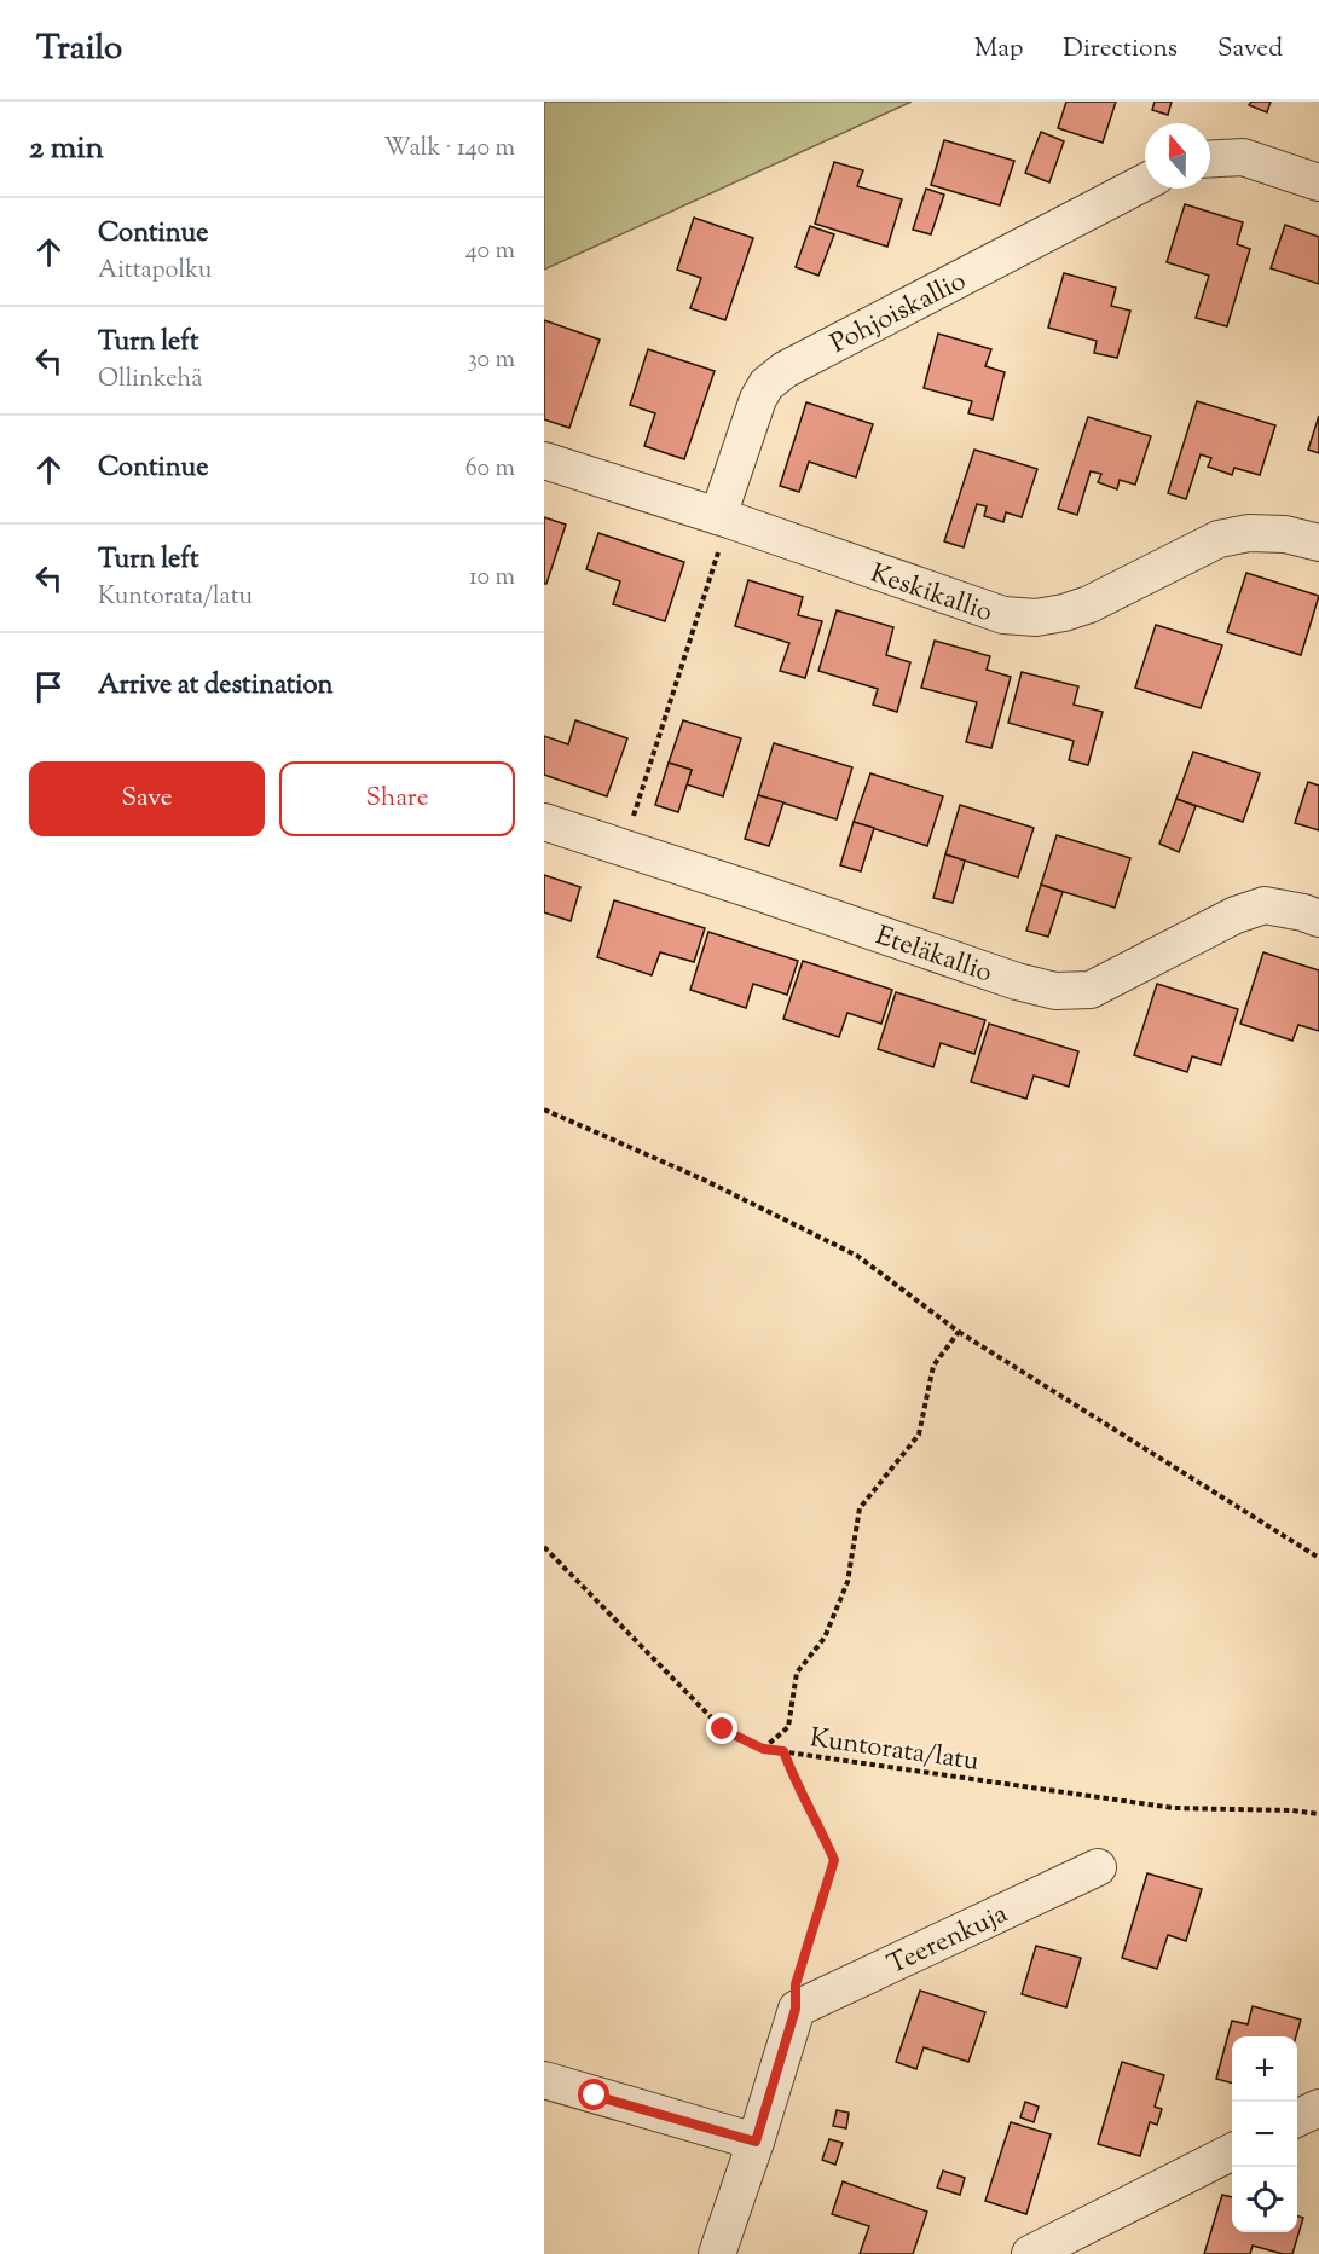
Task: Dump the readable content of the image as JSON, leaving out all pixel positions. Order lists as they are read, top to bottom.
{
  "streets": {
    "street": [
      "Pohjoiskallio",
      "Keskikallio",
      "Eteläkallio",
      "Teerenkuja"
    ],
    "path": ["Kuntorata/latu"]
  },
  "crossings": [
    ["Pohjoiskallio", "Keskikallio"]
  ],
  "north": "top",
  "page": {
    "header": "Trailo",
    "nav": ["Map", "Directions", "Saved"],
    "heading": ["2 min", "Walk · 140 m"],
    "list": [
      ["Continue", "Aittapolku", "40 m"],
      ["Turn left", "Ollinkehä", "30 m"],
      ["Continue", "60 m"],
      ["Turn left", "Kuntorata/latu", "10 m"],
      "Arrive at destination"
    ],
    "buttons": ["Save", "Share"],
    "map_buttons": ["+", "−"]
  }
}
